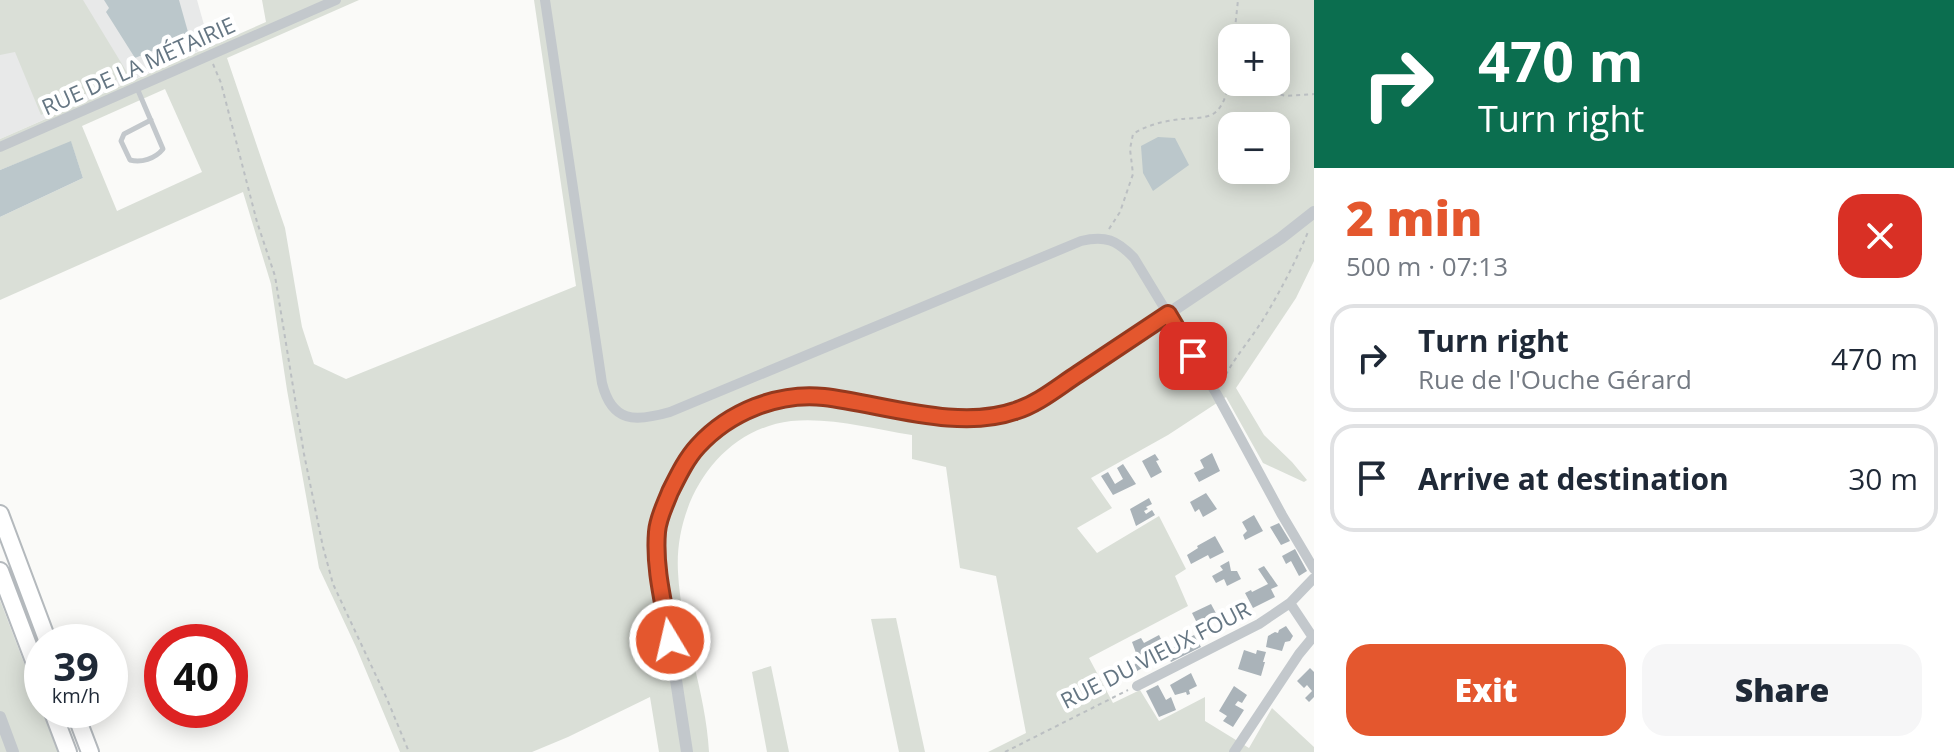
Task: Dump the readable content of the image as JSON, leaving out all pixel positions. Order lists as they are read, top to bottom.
{
  "streets": {
    "street": ["RUE DE LA MÉTAIRIE", "RUE DU VIEUX FOUR"]
  },
  "page": {
    "turn": ["470 m", "Turn right"],
    "map_buttons": ["+", "−"],
    "heading": ["2 min", "500 m · 07:13"],
    "list": [
      {
        "name": "Turn right",
        "note": "Rue de l'Ouche Gérard",
        "value": "470 m"
      },
      {
        "name": "Arrive at destination",
        "value": "30 m"
      }
    ],
    "speed": "39 km/h",
    "limit": "40",
    "buttons": ["Exit", "Share"]
  }
}
